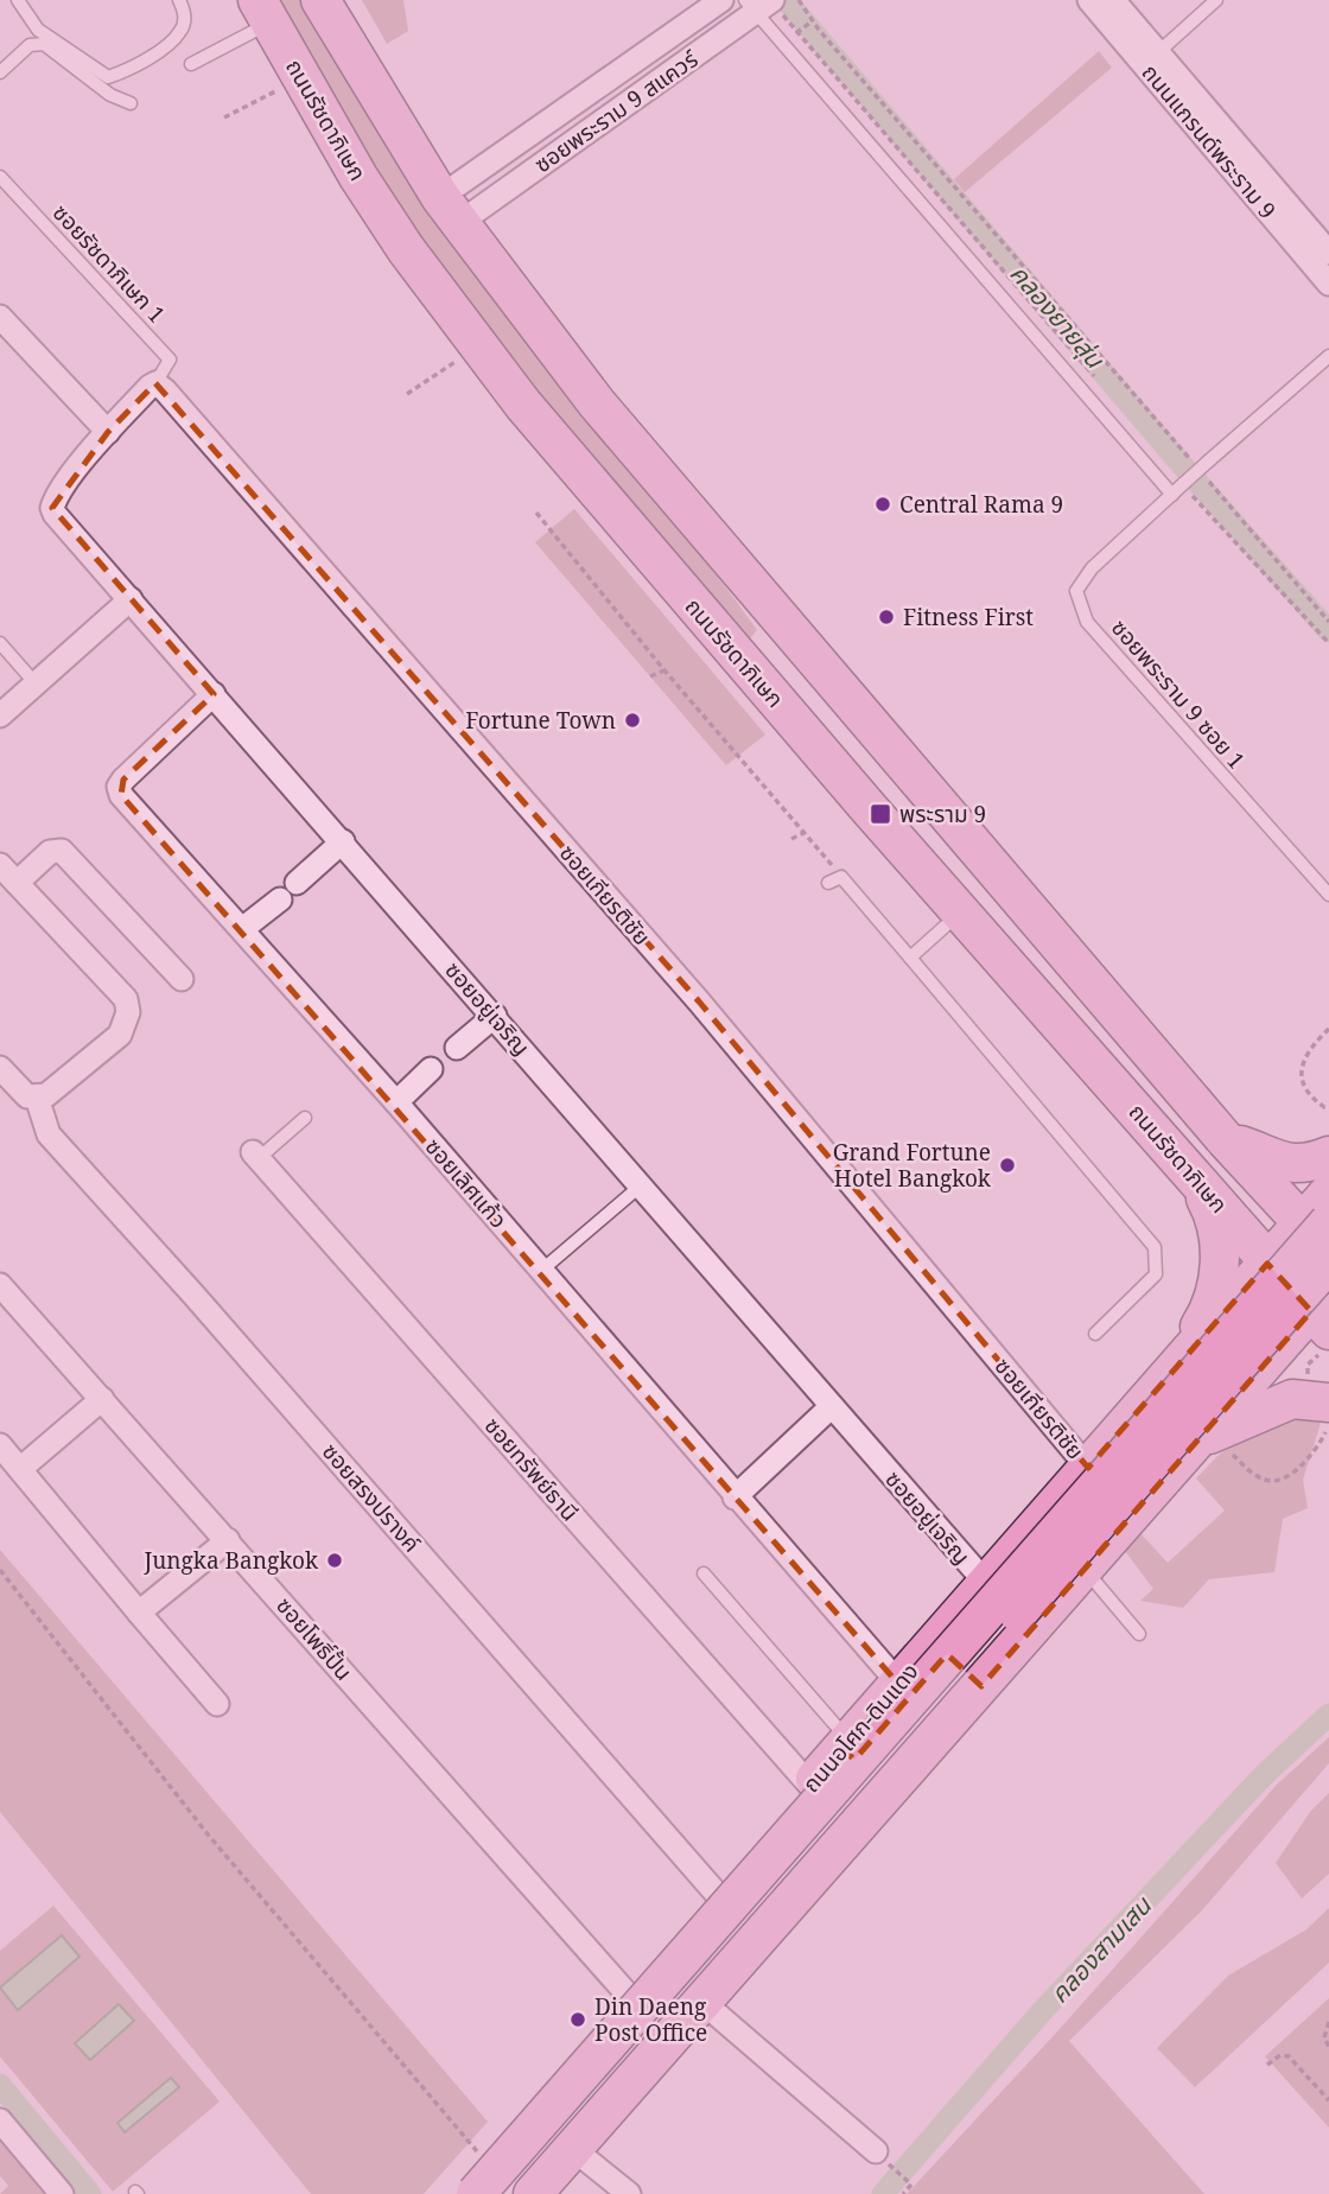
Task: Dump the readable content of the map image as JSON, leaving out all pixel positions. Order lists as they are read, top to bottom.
{
  "streets": {
    "main road": ["ถนนรัชดาภิเษก", "ถนนอโศก-ดินแดง"],
    "street": [
      "ซอยพระราม 9 สแควร์",
      "ถนนแกรนด์พระราม 9",
      "ซอยเกียรติชัย",
      "ซอยอยู่เจริญ",
      "ซอยเลิศแก้ว",
      "ซอยทรัพย์ธานี",
      "ซอยสรงปรางค์",
      "ซอยโพธิ์ปั้น"
    ],
    "lane": ["ซอยรัชดาภิเษก 1", "ซอยพระราม 9 ซอย 1"]
  },
  "crossings": [
    ["ถนนรัชดาภิเษก", "ถนนอโศก-ดินแดง"],
    ["ซอยรัชดาภิเษก 1", "ซอยเกียรติชัย"],
    ["ซอยเกียรติชัย", "ถนนอโศก-ดินแดง"],
    ["ซอยอยู่เจริญ", "ซอยเลิศแก้ว"],
    ["ซอยอยู่เจริญ", "ถนนอโศก-ดินแดง"],
    ["ซอยเลิศแก้ว", "ถนนอโศก-ดินแดง"],
    ["ซอยทรัพย์ธานี", "ถนนอโศก-ดินแดง"],
    ["ซอยสรงปรางค์", "ถนนอโศก-ดินแดง"],
    ["ซอยโพธิ์ปั้น", "ถนนอโศก-ดินแดง"]
  ],
  "water": ["คลองยายสุ่น", "คลองสามเสน"],
  "places": {
    "other": [
      "Central Rama 9",
      "Fitness First",
      "Fortune Town",
      "Grand Fortune Hotel Bangkok",
      "Jungka Bangkok",
      "Din Daeng Post Office"
    ],
    "transit": ["พระราม 9"]
  }
}
